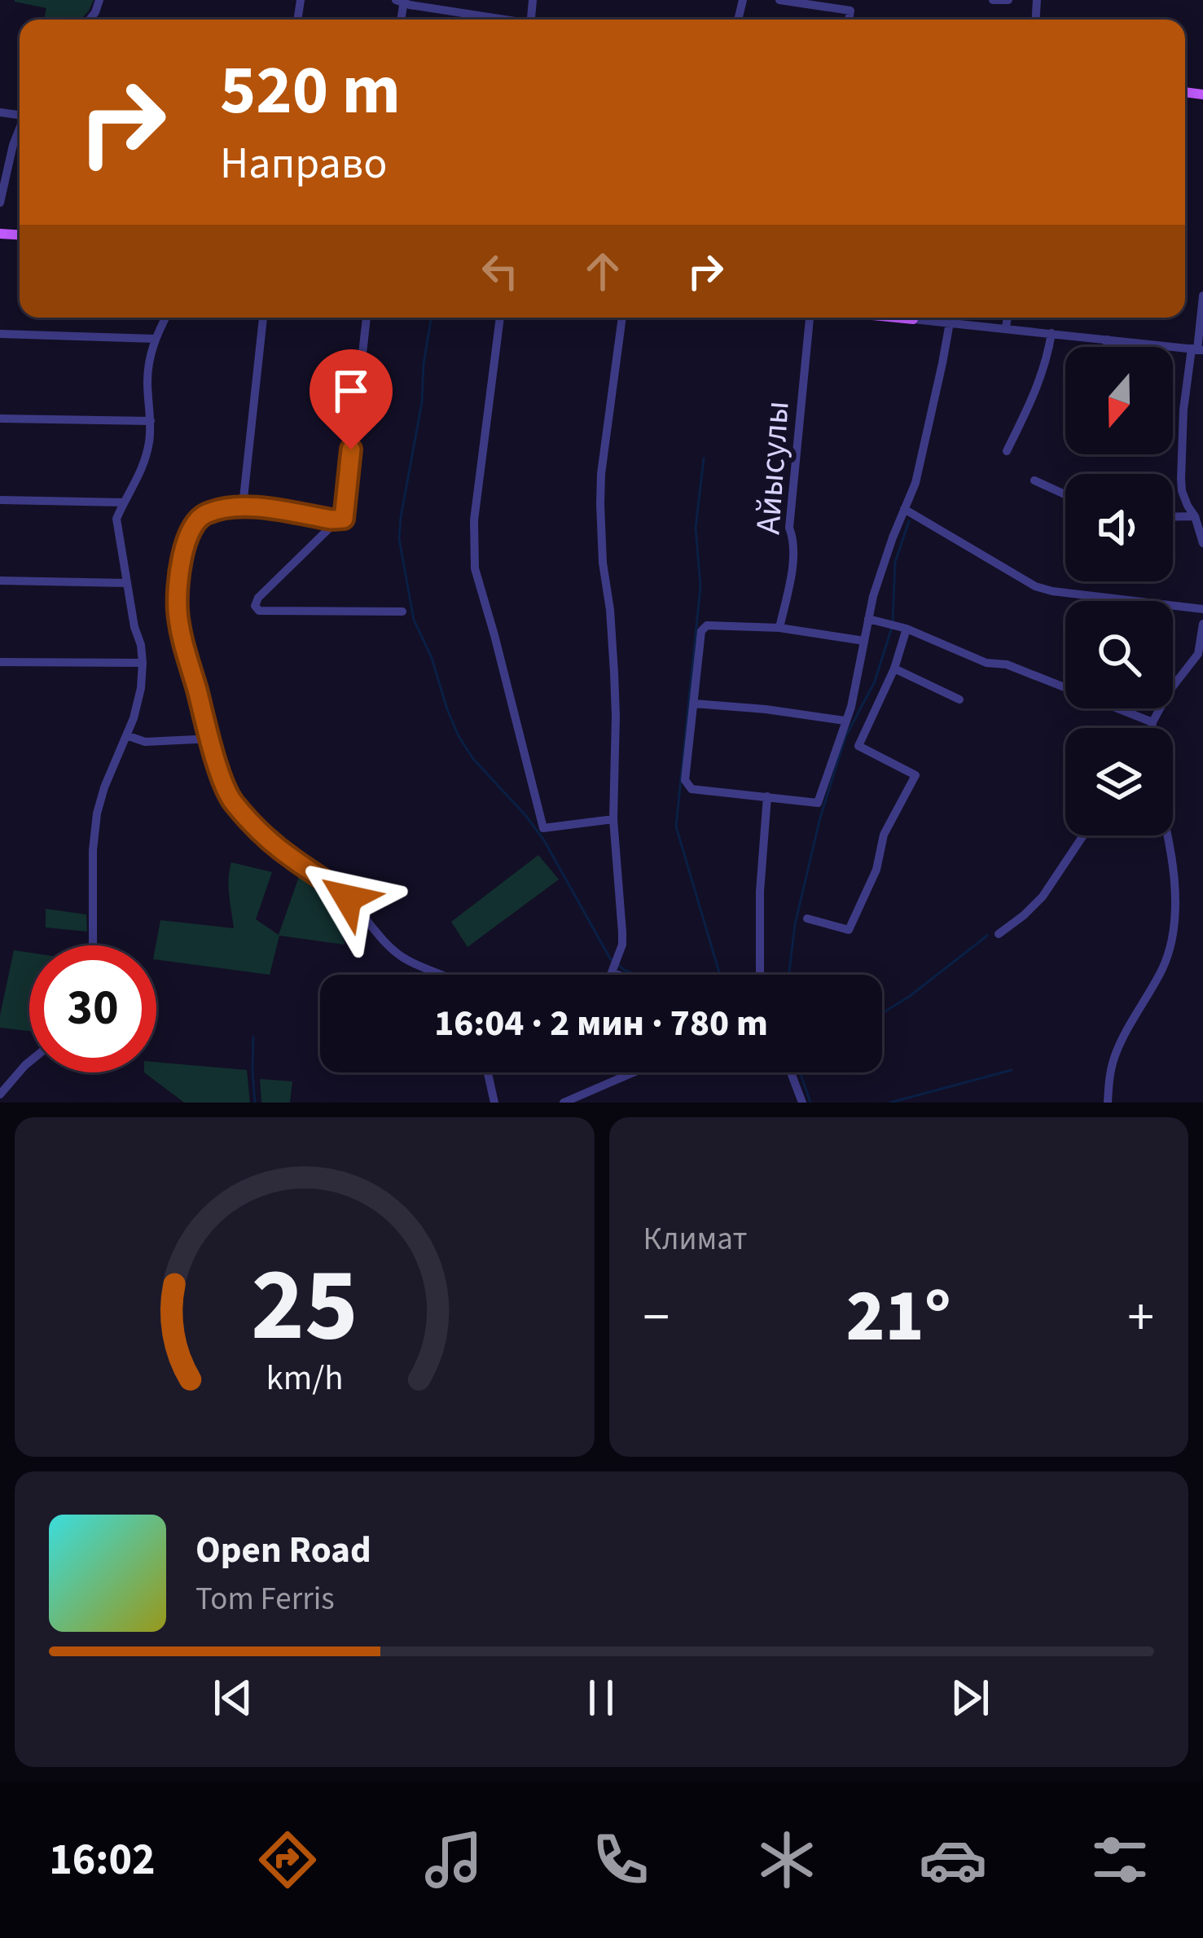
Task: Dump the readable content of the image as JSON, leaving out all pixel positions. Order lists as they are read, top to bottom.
{
  "streets": {
    "street": ["Айысулы"]
  },
  "north": "bottom",
  "page": {
    "turn": ["520 m", "Направо"],
    "limit": "30",
    "trip": "16:04 · 2 мин · 780 m",
    "tile": "Климат",
    "heat": ["−", "21°", "+"],
    "song": ["Open Road", "Tom Ferris"],
    "tabs": "16:02",
    "gauge": ["25", "km/h"]
  }
}
